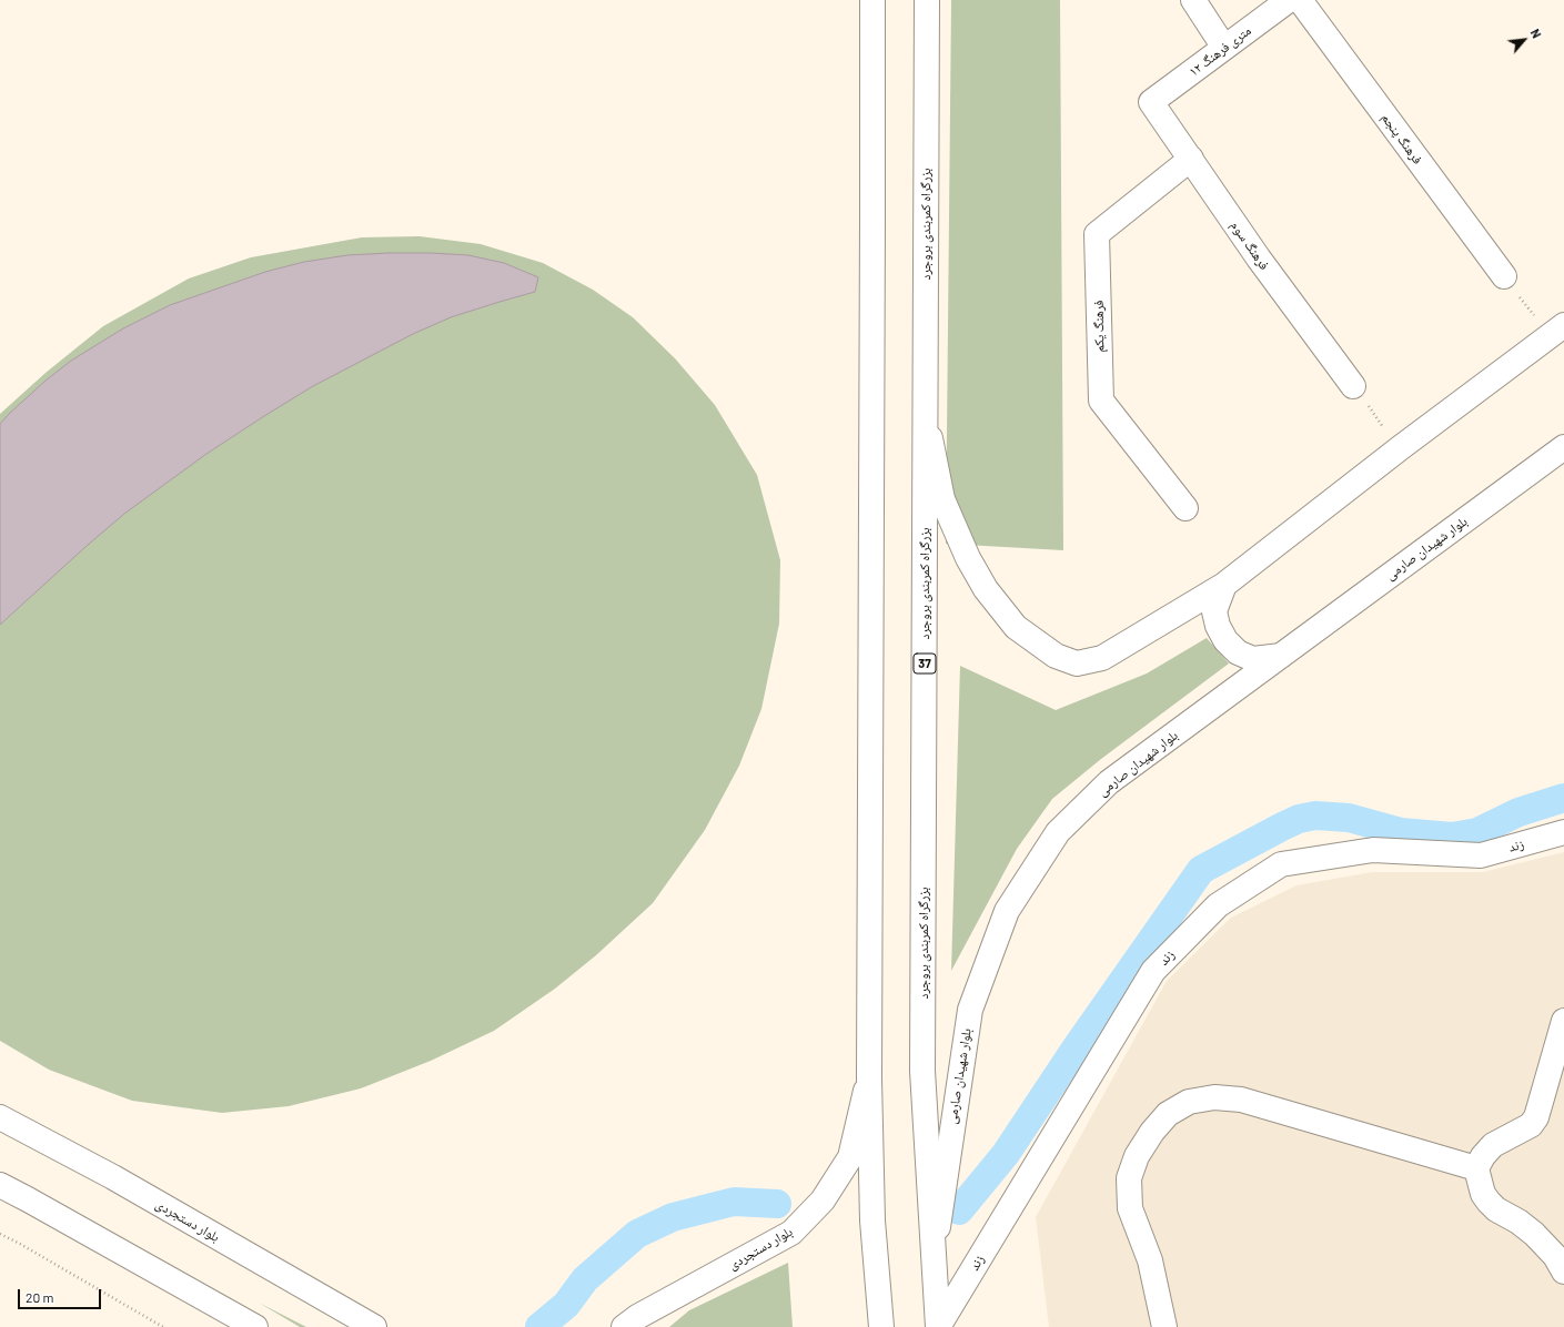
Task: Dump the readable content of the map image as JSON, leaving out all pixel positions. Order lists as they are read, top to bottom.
{
  "streets": {
    "main road": [
      "۱۲ متری فرهنگ",
      "فرهنگ پنجم",
      "بزرگراه کمربندی بروجرد",
      "فرهنگ سوم",
      "فرهنگ یکم",
      "بلوار شهیدان صارمی",
      "37",
      "زند",
      "بلوار دستجردی"
    ]
  },
  "crossings": [
    ["۱۲ متری فرهنگ", "فرهنگ سوم"],
    ["بزرگراه کمربندی بروجرد", "بلوار شهیدان صارمی"],
    ["بزرگراه کمربندی بروجرد", "زند"],
    ["فرهنگ سوم", "فرهنگ یکم"]
  ],
  "scale_bar": "20 m",
  "north": "top right"
}
